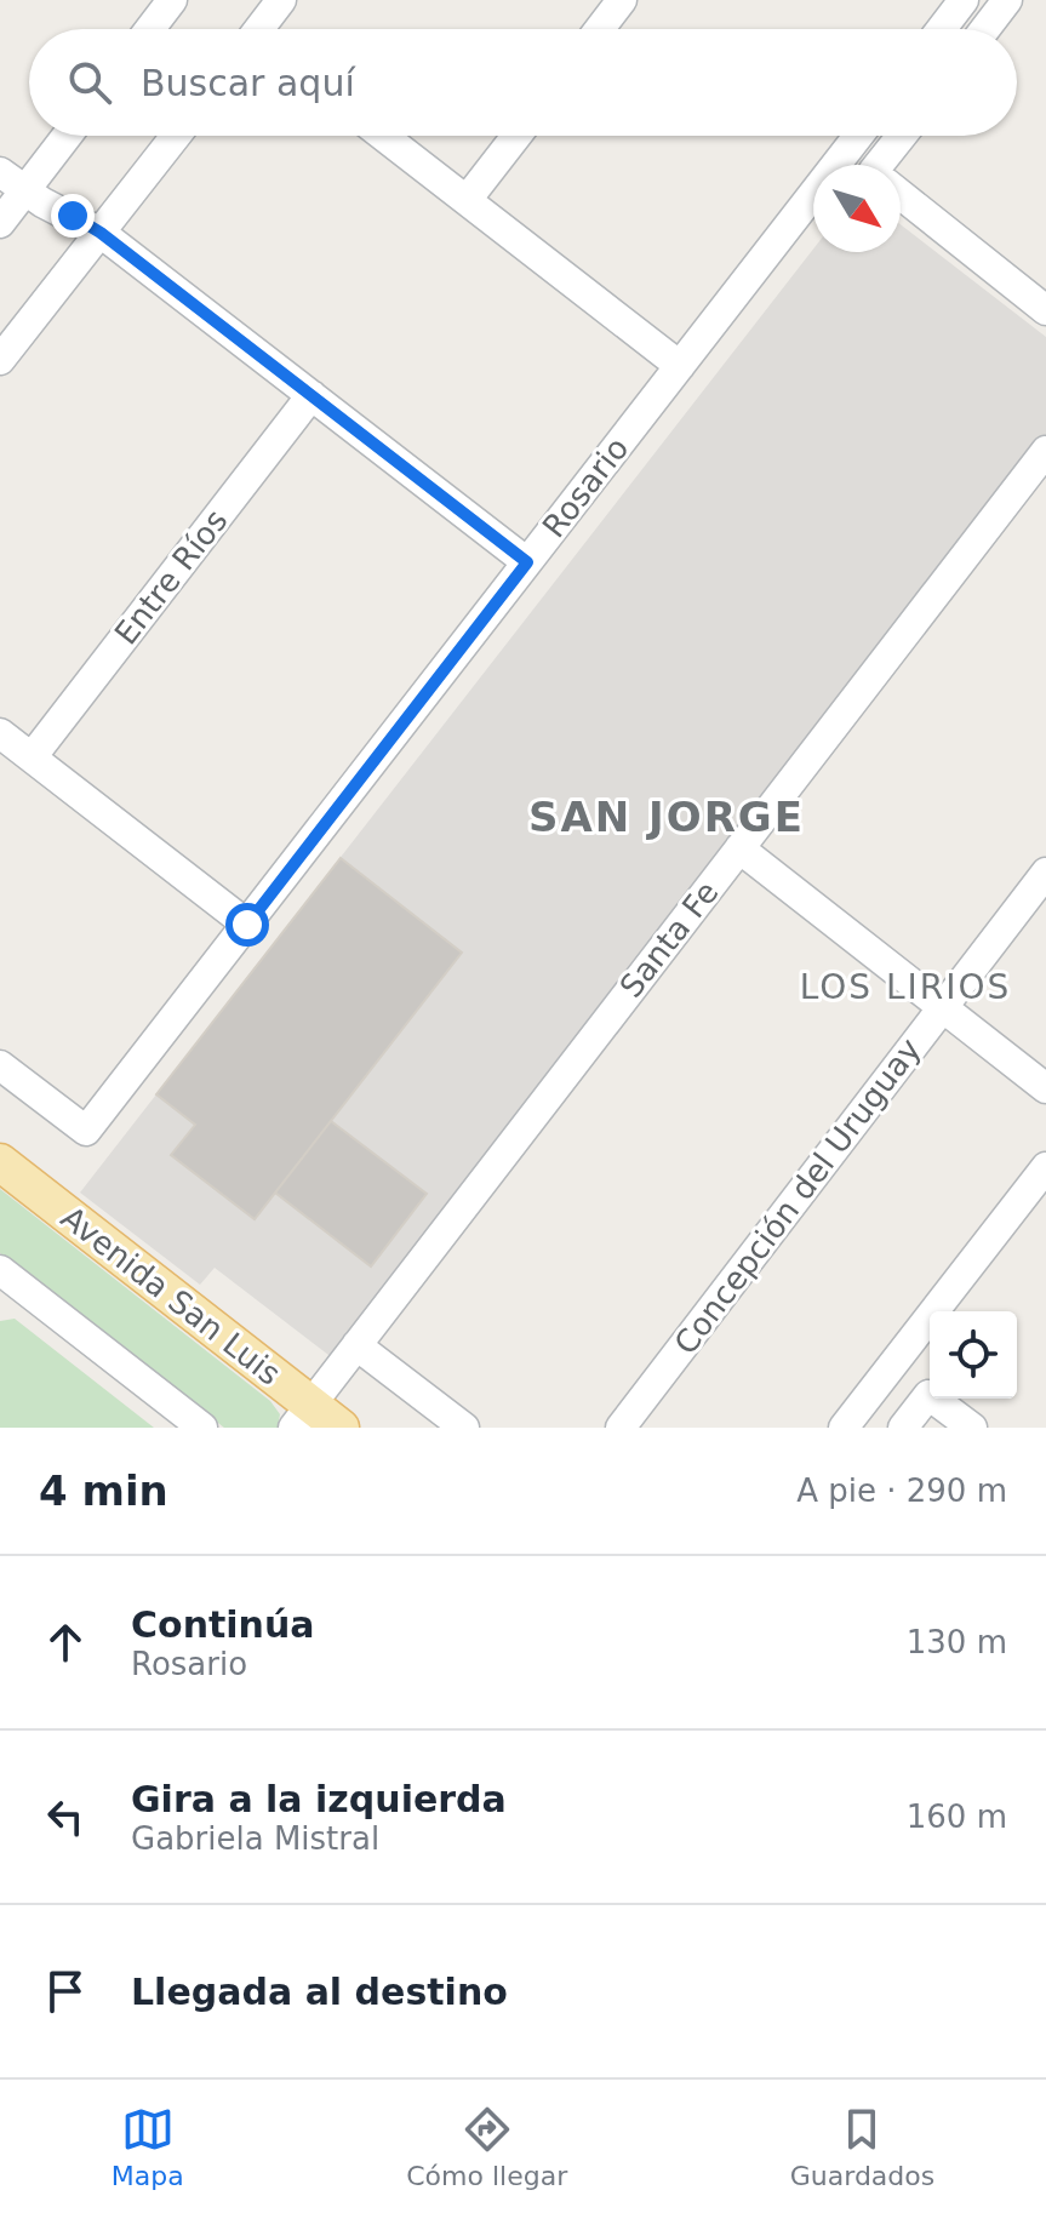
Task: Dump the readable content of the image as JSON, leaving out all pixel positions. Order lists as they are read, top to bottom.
{
  "streets": {
    "main road": ["Avenida San Luis"],
    "street": [
      "Rosario",
      "Entre Ríos",
      "Santa Fe",
      "Concepción del Uruguay"
    ]
  },
  "crossings": [
    ["Santa Fe", "Avenida San Luis"]
  ],
  "districts": ["SAN JORGE", "LOS LIRIOS"],
  "north": "bottom right",
  "page": {
    "search": "Buscar aquí",
    "heading": ["4 min", "A pie · 290 m"],
    "list": [
      ["Continúa", "Rosario", "130 m"],
      ["Gira a la izquierda", "Gabriela Mistral", "160 m"],
      "Llegada al destino"
    ],
    "nav": ["Mapa", "Cómo llegar", "Guardados"]
  }
}
